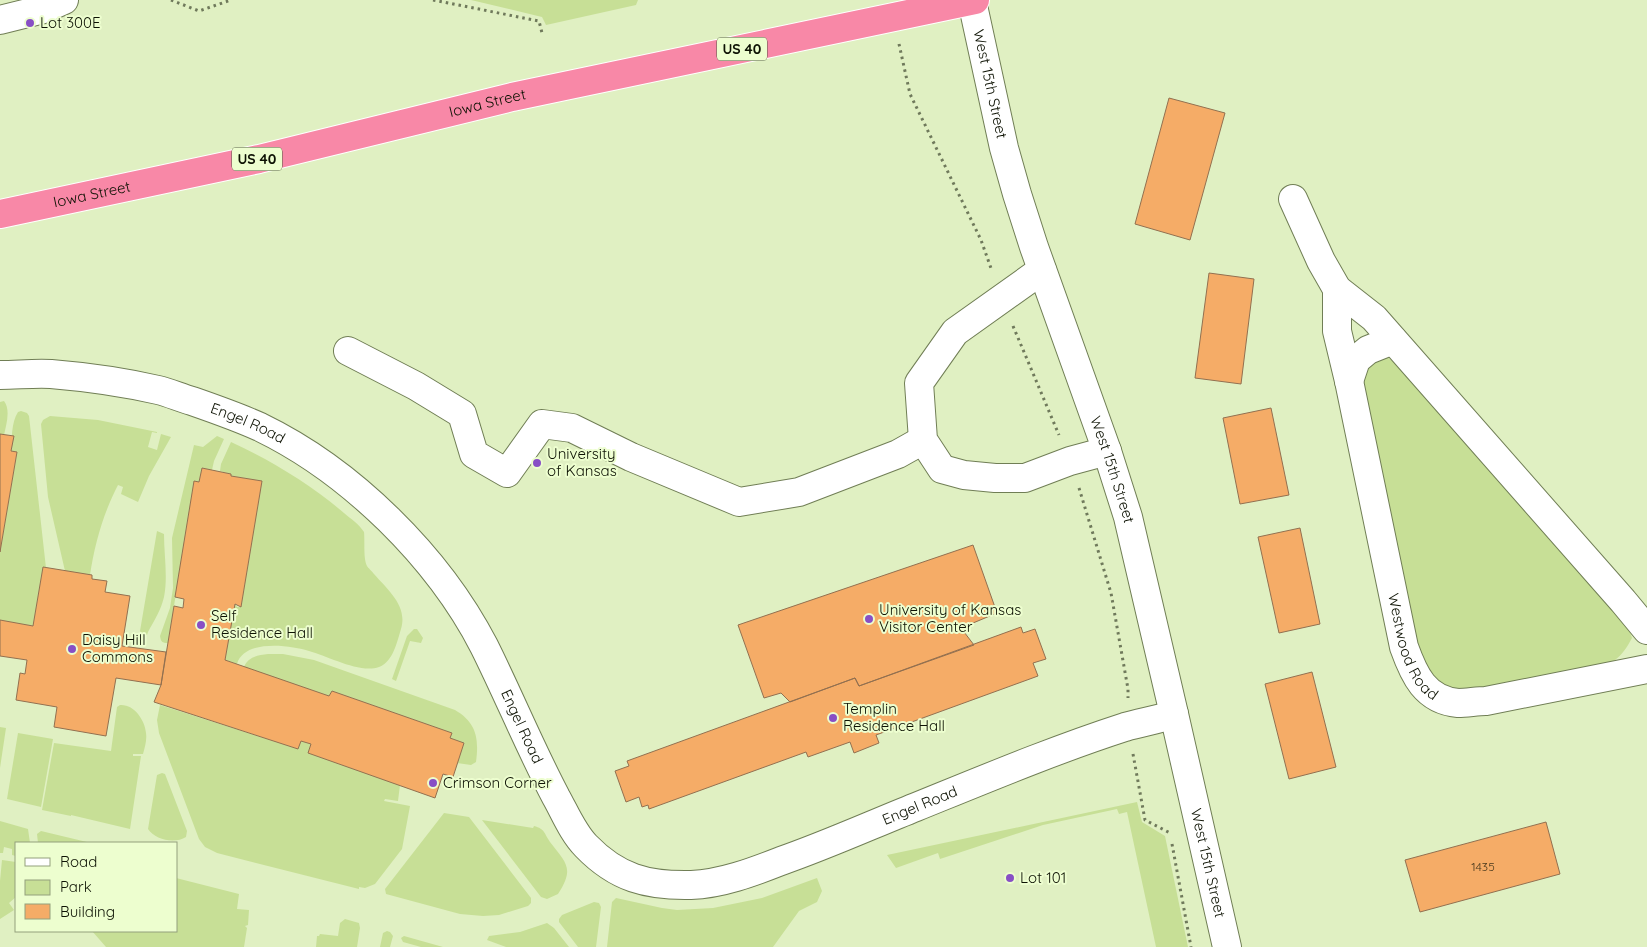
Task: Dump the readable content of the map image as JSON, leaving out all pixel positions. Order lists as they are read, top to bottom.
{
  "streets": {
    "highway": ["US 40", "Iowa Street"],
    "street": ["West 15th Street", "Engel Road", "Westwood Road"]
  },
  "crossings": [
    ["West 15th Street", "Iowa Street"],
    ["West 15th Street", "Engel Road"]
  ],
  "places": [
    "Lot 300E",
    "University of Kansas",
    "University of Kansas Visitor Center",
    "Self Residence Hall",
    "Daisy Hill Commons",
    "Templin Residence Hall",
    "Crimson Corner",
    "Lot 101"
  ],
  "house_numbers": ["1435"],
  "legend": ["Road", "Park", "Building"]
}
